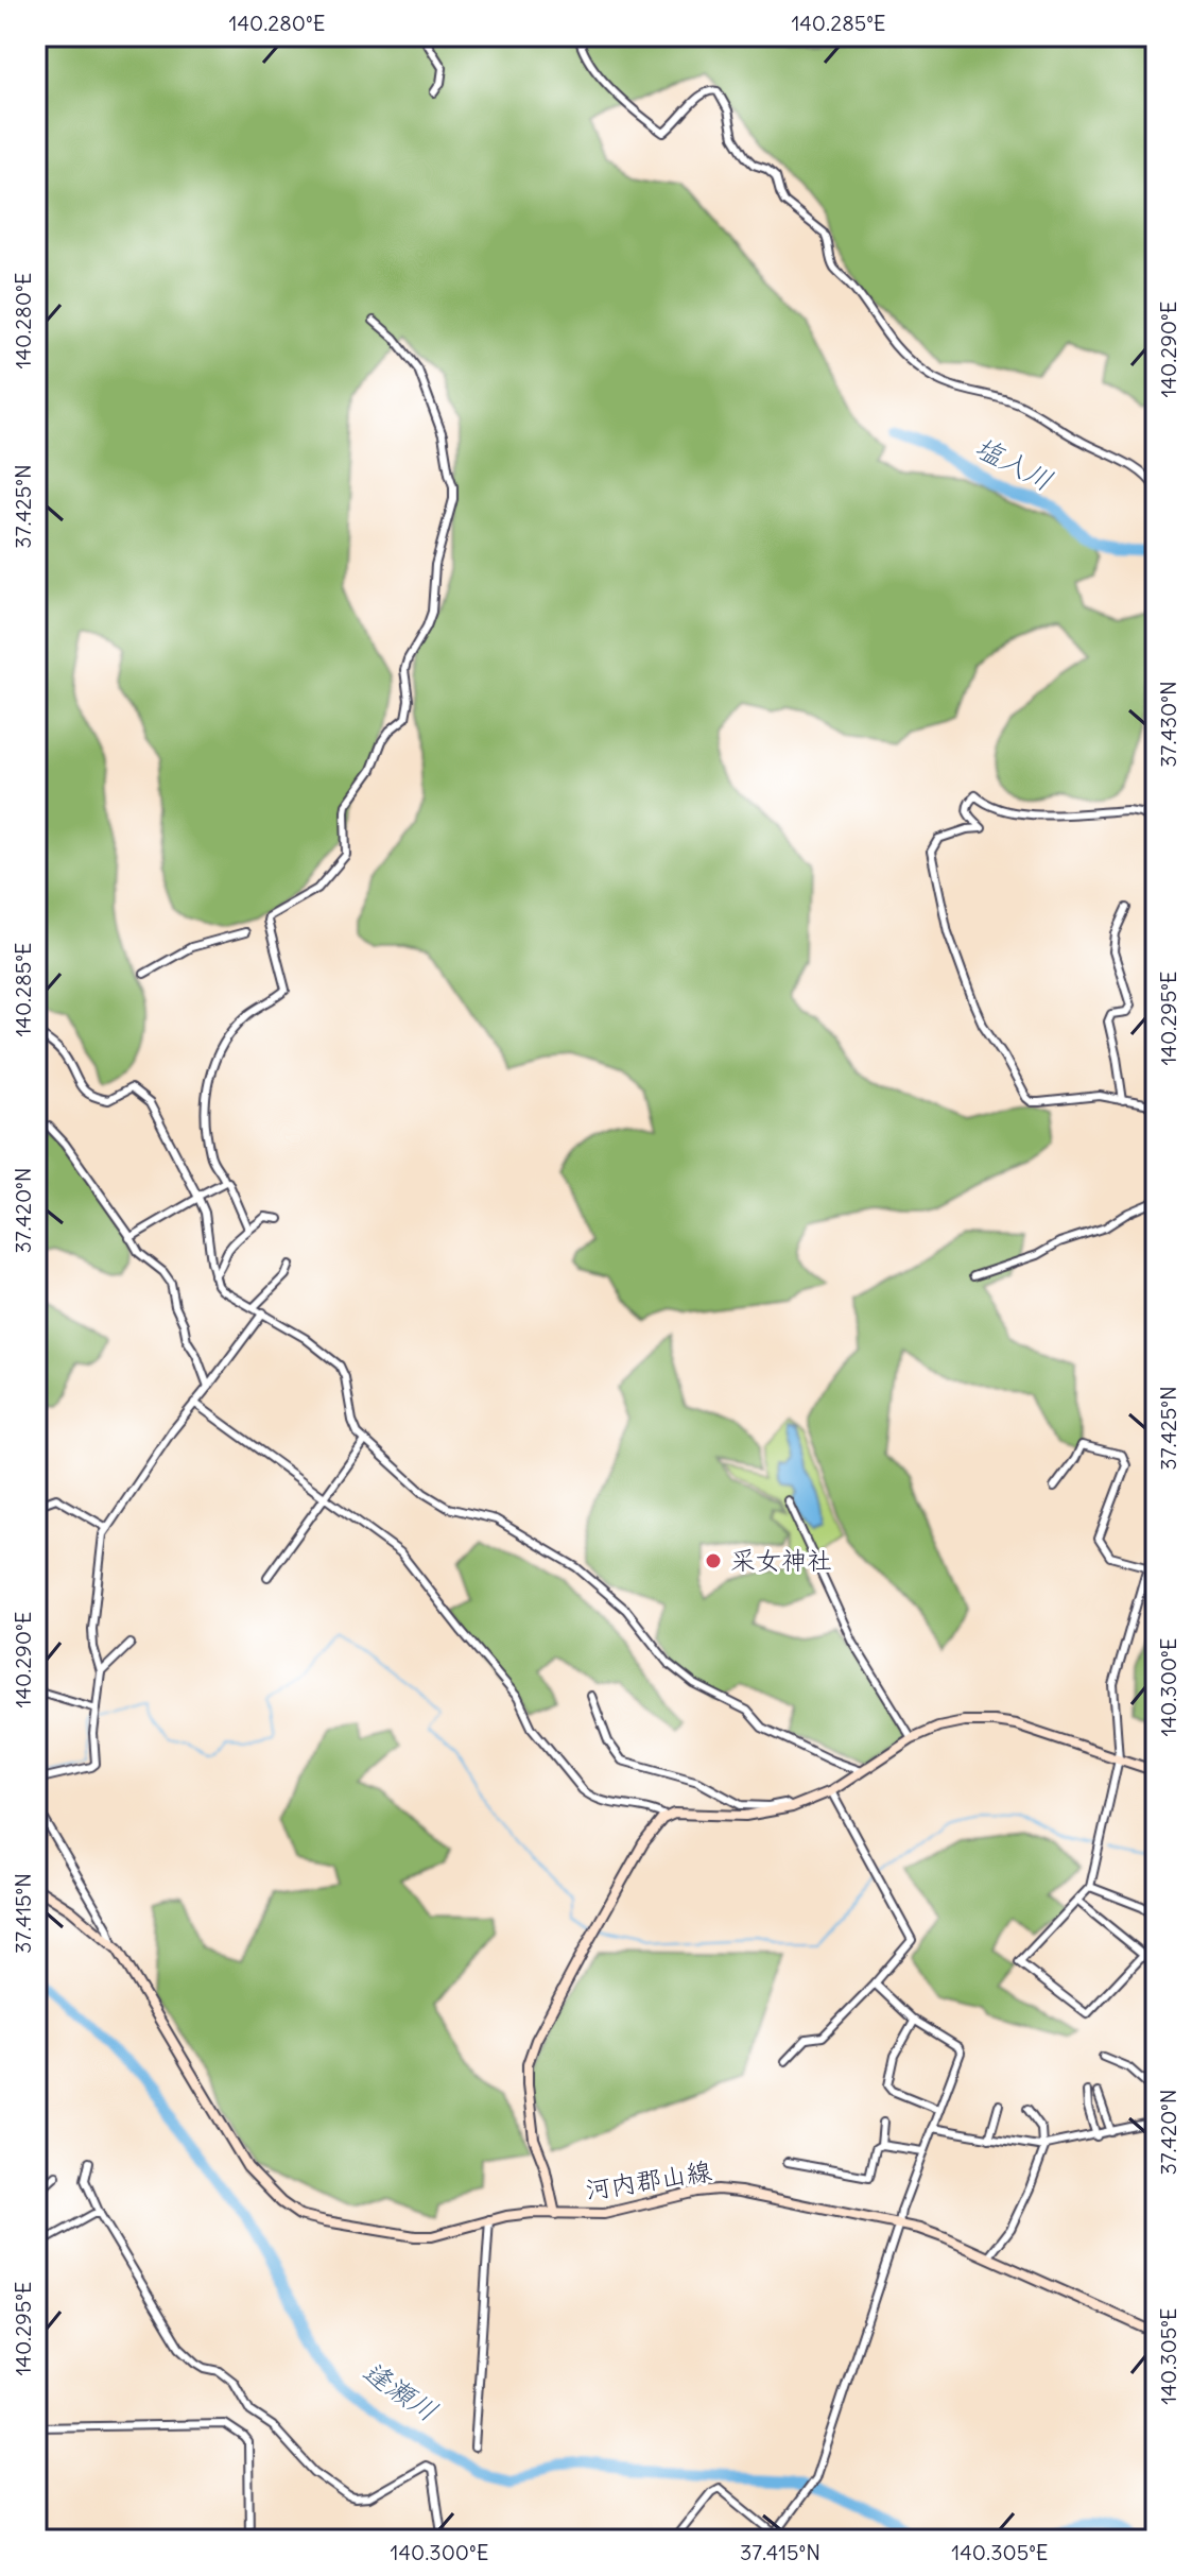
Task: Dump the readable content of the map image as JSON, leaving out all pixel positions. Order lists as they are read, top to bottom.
{
  "streets": {
    "main road": ["河内郡山線"]
  },
  "water": ["塩入川", "逢瀬川"],
  "places": ["采女神社"],
  "coordinates": [
    "140.280°E",
    "140.285°E",
    "140.290°E",
    "37.425°N",
    "37.430°N",
    "140.295°E",
    "37.420°N",
    "140.300°E",
    "37.415°N",
    "140.305°E"
  ]
}
